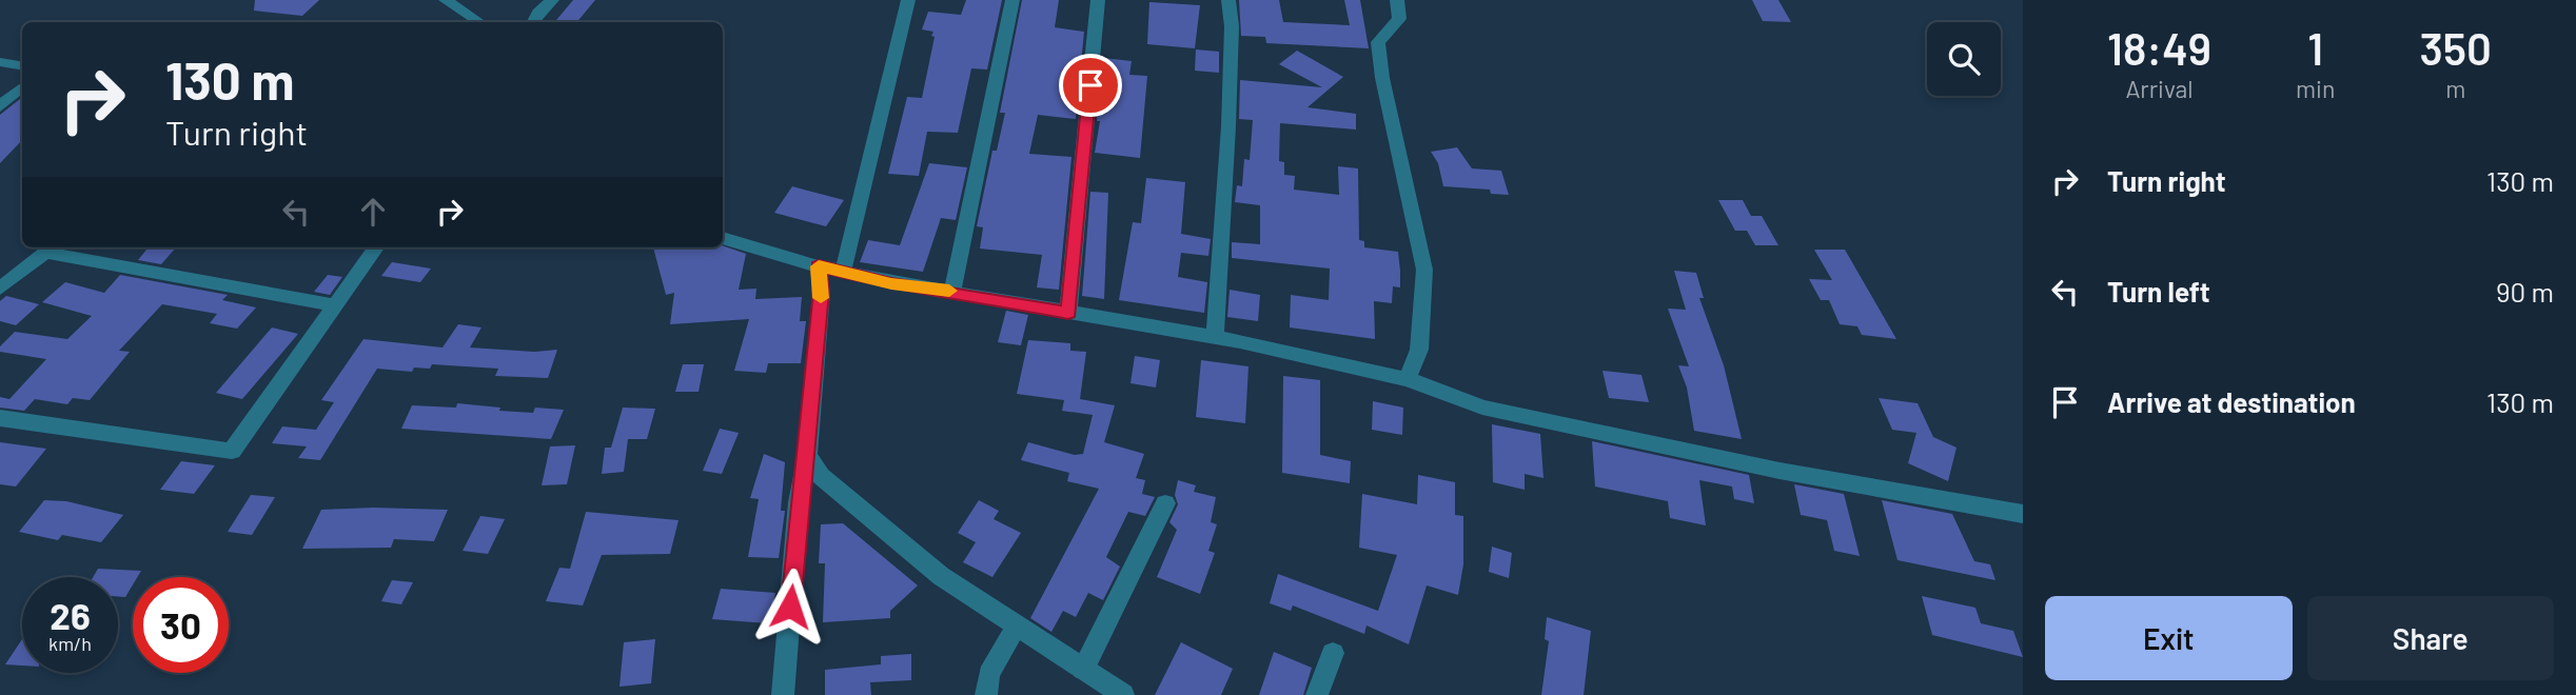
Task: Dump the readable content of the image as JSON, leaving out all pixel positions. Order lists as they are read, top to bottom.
{
  "page": {
    "eta": [
      "18:49",
      "Arrival",
      "1",
      "min",
      "350",
      "m"
    ],
    "turn": ["130 m", "Turn right"],
    "list": [
      {
        "name": "Turn right",
        "value": "130 m"
      },
      {
        "name": "Turn left",
        "value": "90 m"
      },
      {
        "name": "Arrive at destination",
        "value": "130 m"
      }
    ],
    "speed": "26 km/h",
    "limit": "30",
    "buttons": ["Exit", "Share"]
  }
}
